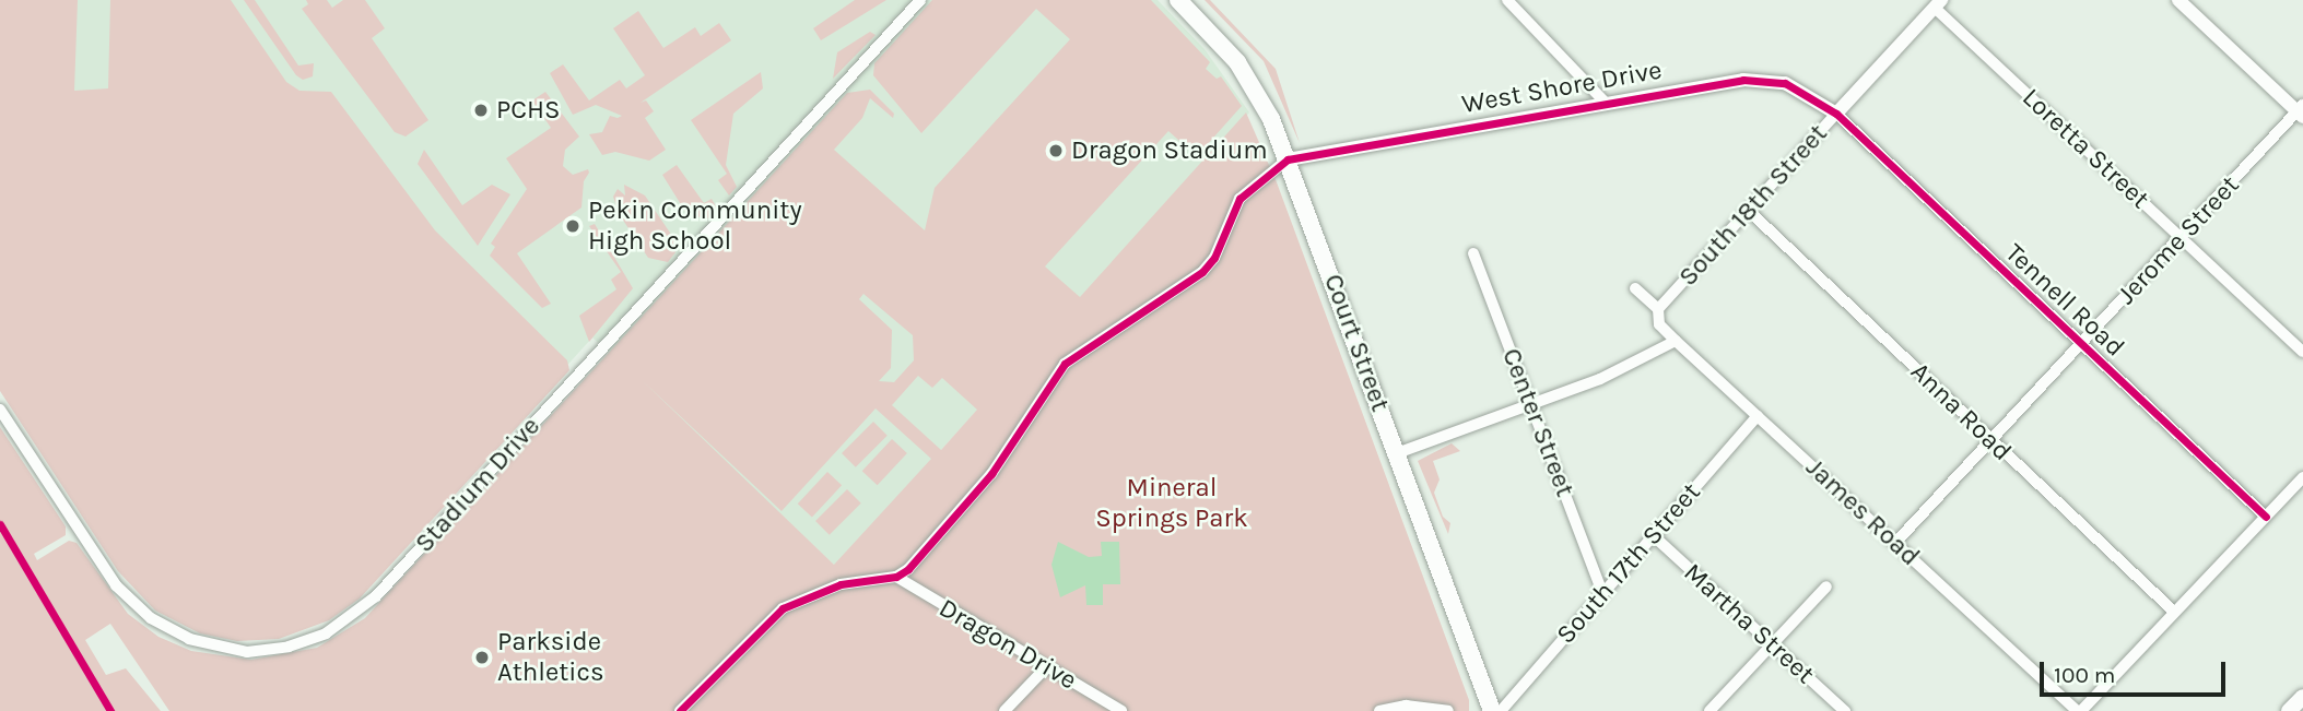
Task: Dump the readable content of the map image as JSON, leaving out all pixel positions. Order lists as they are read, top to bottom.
{
  "streets": {
    "main road": ["Court Street"],
    "street": [
      "West Shore Drive",
      "Loretta Street",
      "South 18th Street",
      "Jerome Street",
      "Tennell Road",
      "Anna Road",
      "Center Street",
      "Stadium Drive",
      "James Road",
      "South 17th Street",
      "Martha Street",
      "Dragon Drive"
    ]
  },
  "crossings": [
    ["West Shore Drive", "South 18th Street"],
    ["West Shore Drive", "Tennell Road"],
    ["West Shore Drive", "Court Street"],
    ["Loretta Street", "South 18th Street"],
    ["Loretta Street", "Jerome Street"],
    ["South 18th Street", "Tennell Road"],
    ["South 18th Street", "Anna Road"],
    ["South 18th Street", "James Road"],
    ["Jerome Street", "Tennell Road"],
    ["Jerome Street", "Anna Road"],
    ["Jerome Street", "James Road"],
    ["Center Street", "South 17th Street"],
    ["James Road", "South 17th Street"],
    ["South 17th Street", "Martha Street"]
  ],
  "parks": ["Mineral Springs Park"],
  "places": [
    "PCHS",
    "Dragon Stadium",
    "Pekin Community High School",
    "Parkside Athletics"
  ],
  "scale_bar": "100 m"
}
